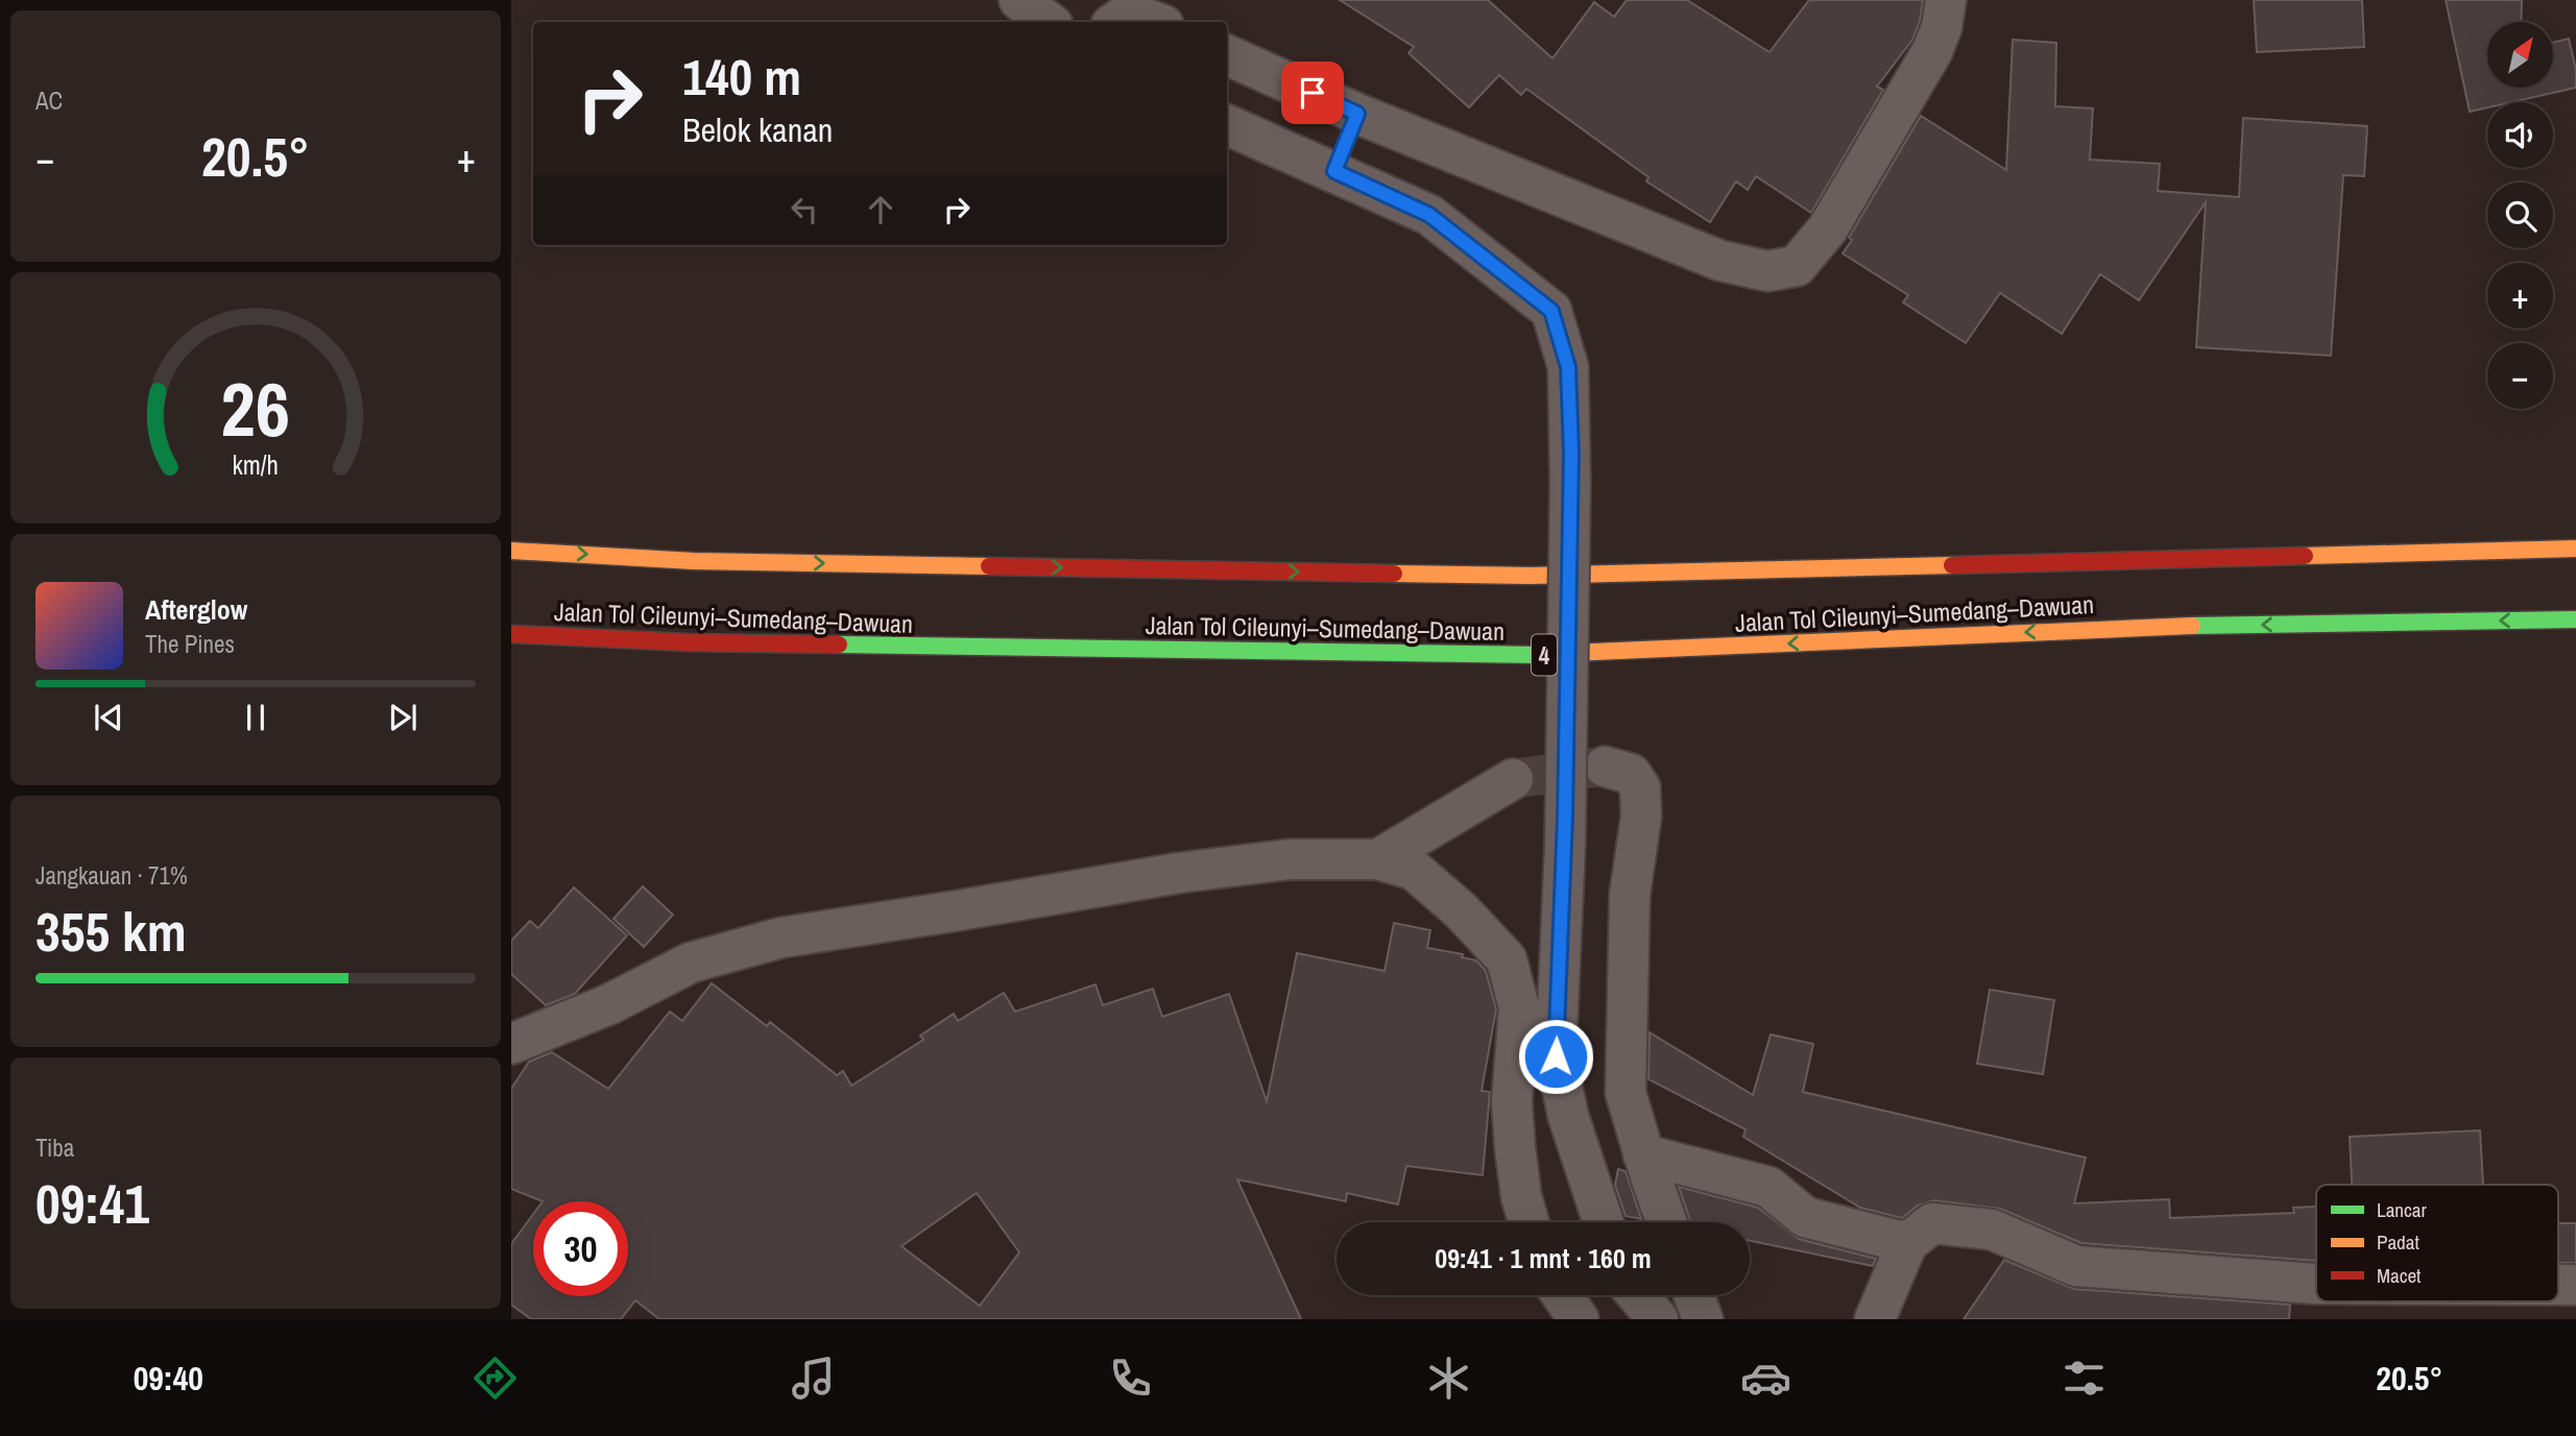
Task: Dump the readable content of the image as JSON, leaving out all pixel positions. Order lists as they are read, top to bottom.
{
  "streets": {
    "highway": ["Jalan Tol Cileunyi–Sumedang–Dawuan", "4"]
  },
  "legend": ["Lancar", "Padat", "Macet"],
  "north": "top right",
  "page": {
    "tile": [
      "AC",
      ["Jangkauan · 71%", "355 km"],
      ["Tiba", "09:41"]
    ],
    "map_buttons": ["+", "−"],
    "turn": ["140 m", "Belok kanan"],
    "heat": ["−", "20.5°", "+"],
    "song": ["Afterglow", "The Pines"],
    "limit": "30",
    "trip": "09:41 · 1 mnt · 160 m",
    "tabs": ["09:40", "20.5°"],
    "gauge": ["26", "km/h"]
  }
}
